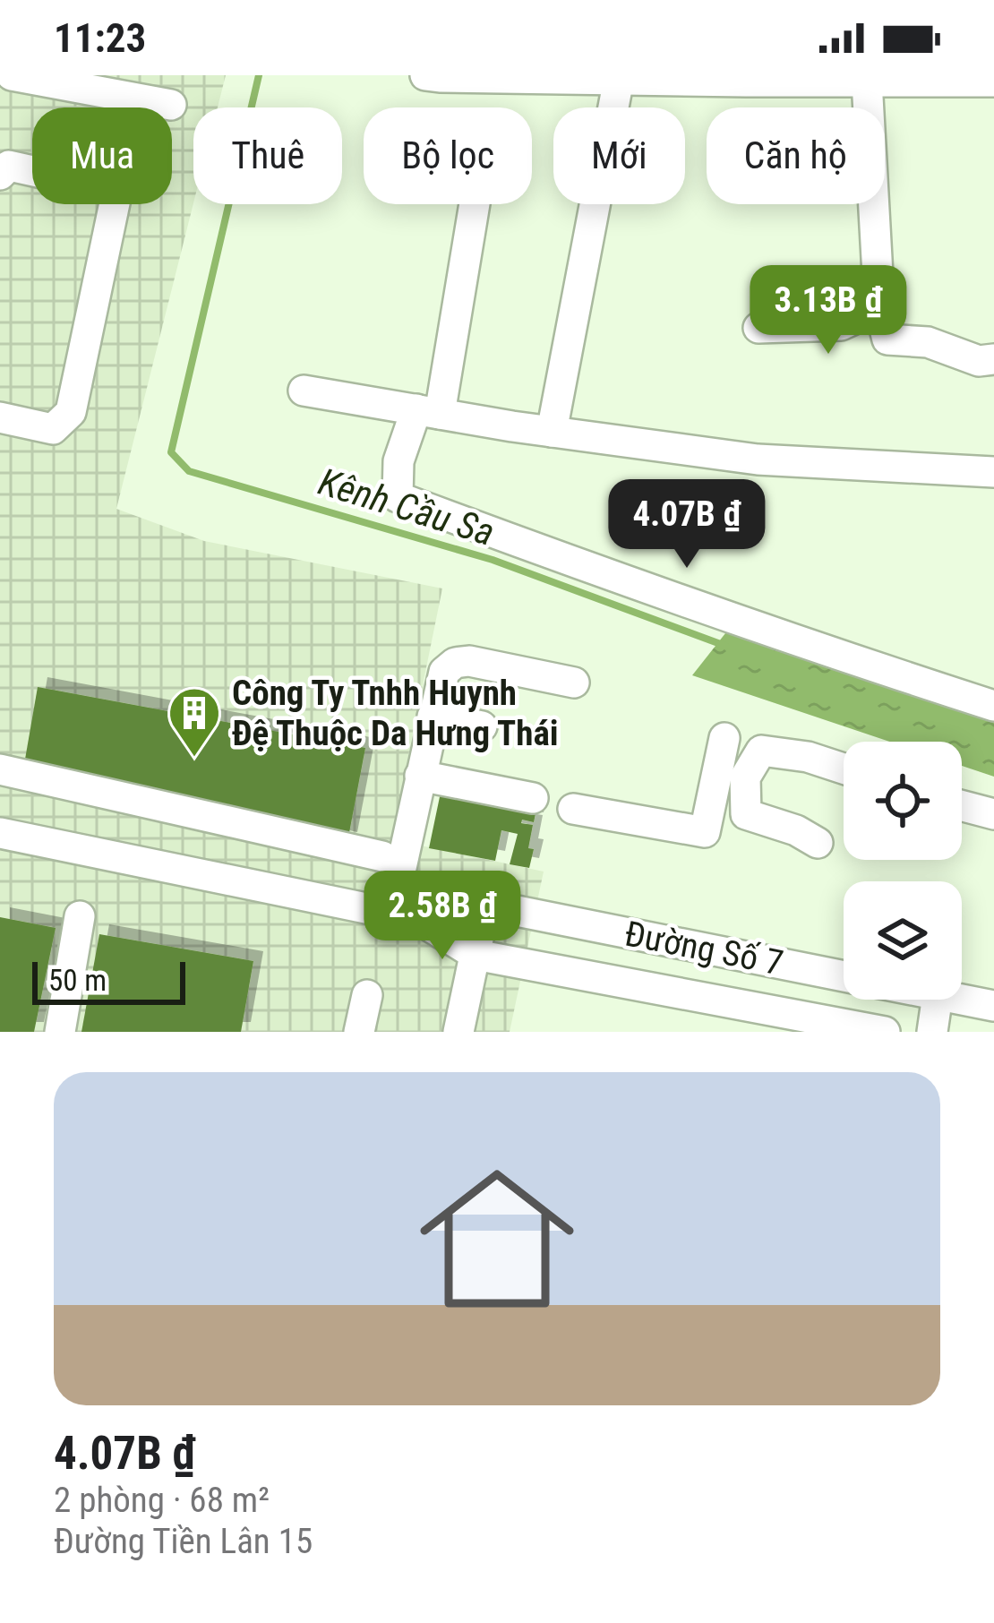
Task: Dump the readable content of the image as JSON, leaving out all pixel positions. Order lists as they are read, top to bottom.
{
  "streets": {
    "street": ["Đường Số 7"]
  },
  "water": ["Kênh Cầu Sa"],
  "places": {
    "building": ["Công Ty Tnhh Huynh Đệ Thuộc Da Hưng Thái"]
  },
  "scale_bar": "50 m",
  "page": {
    "status": "11:23",
    "chip": [
      "Mua",
      "Thuê",
      "Bộ lọc",
      "Mới",
      "Căn hộ"
    ],
    "price": ["3.13B ₫", "4.07B ₫", "2.58B ₫"],
    "scale": "50 m",
    "list": [
      {
        "name": "4.07B ₫",
        "note": "2 phòng · 68 m² · Đường Tiền Lân 15"
      }
    ]
  }
}
